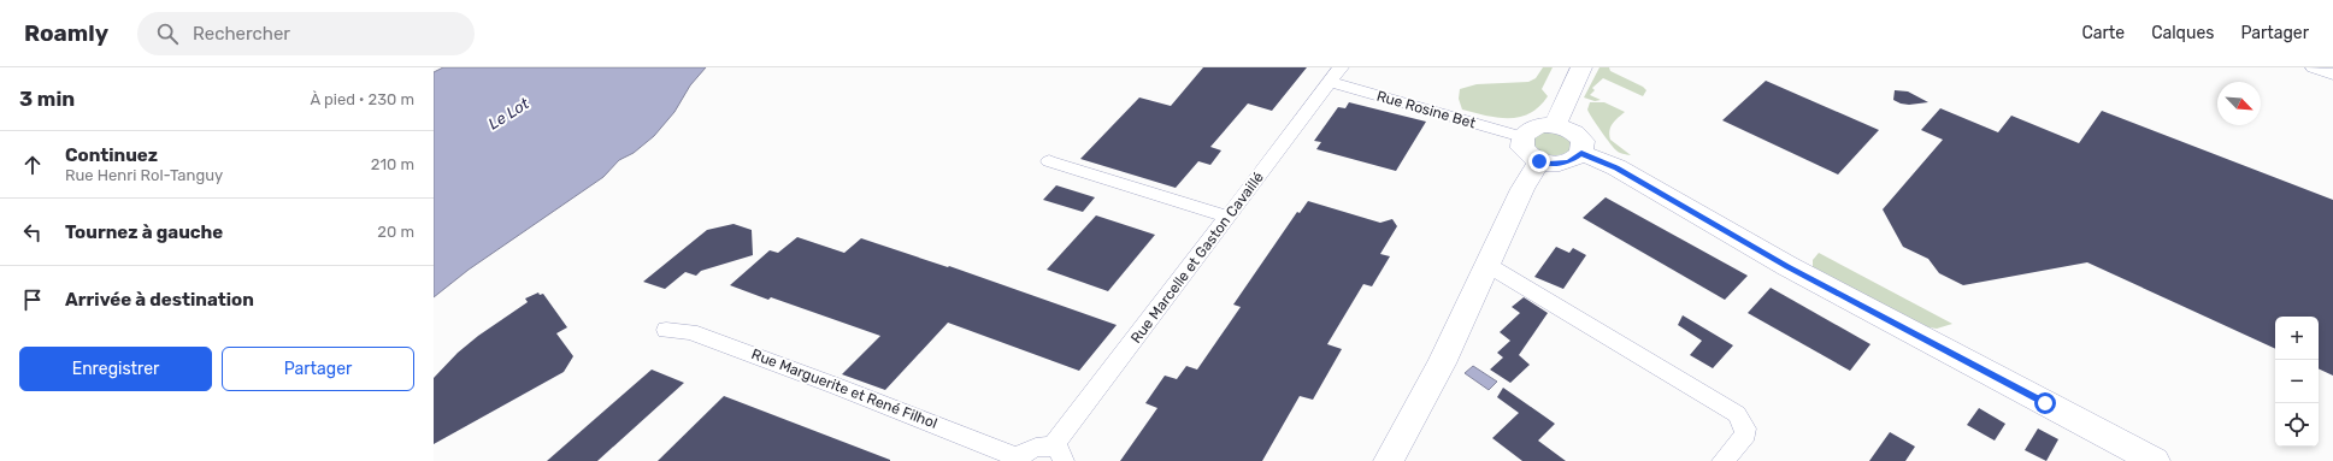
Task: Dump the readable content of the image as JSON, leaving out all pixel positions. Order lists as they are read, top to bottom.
{
  "streets": {
    "street": ["Rue Rosine Bet", "Rue Marcelle et Gaston Cavaillé", "Rue Marguerite et René Filhol"]
  },
  "crossings": [
    ["Rue Rosine Bet", "Rue Marcelle et Gaston Cavaillé"]
  ],
  "water": ["Le Lot"],
  "north": "bottom right",
  "page": {
    "header": "Roamly",
    "search": "Rechercher",
    "nav": ["Carte", "Calques", "Partager"],
    "heading": ["3 min", "À pied · 230 m"],
    "list": [
      ["Continuez", "Rue Henri Rol-Tanguy", "210 m"],
      ["Tournez à gauche", "20 m"],
      "Arrivée à destination"
    ],
    "map_buttons": ["+", "−"],
    "buttons": ["Enregistrer", "Partager"]
  }
}
